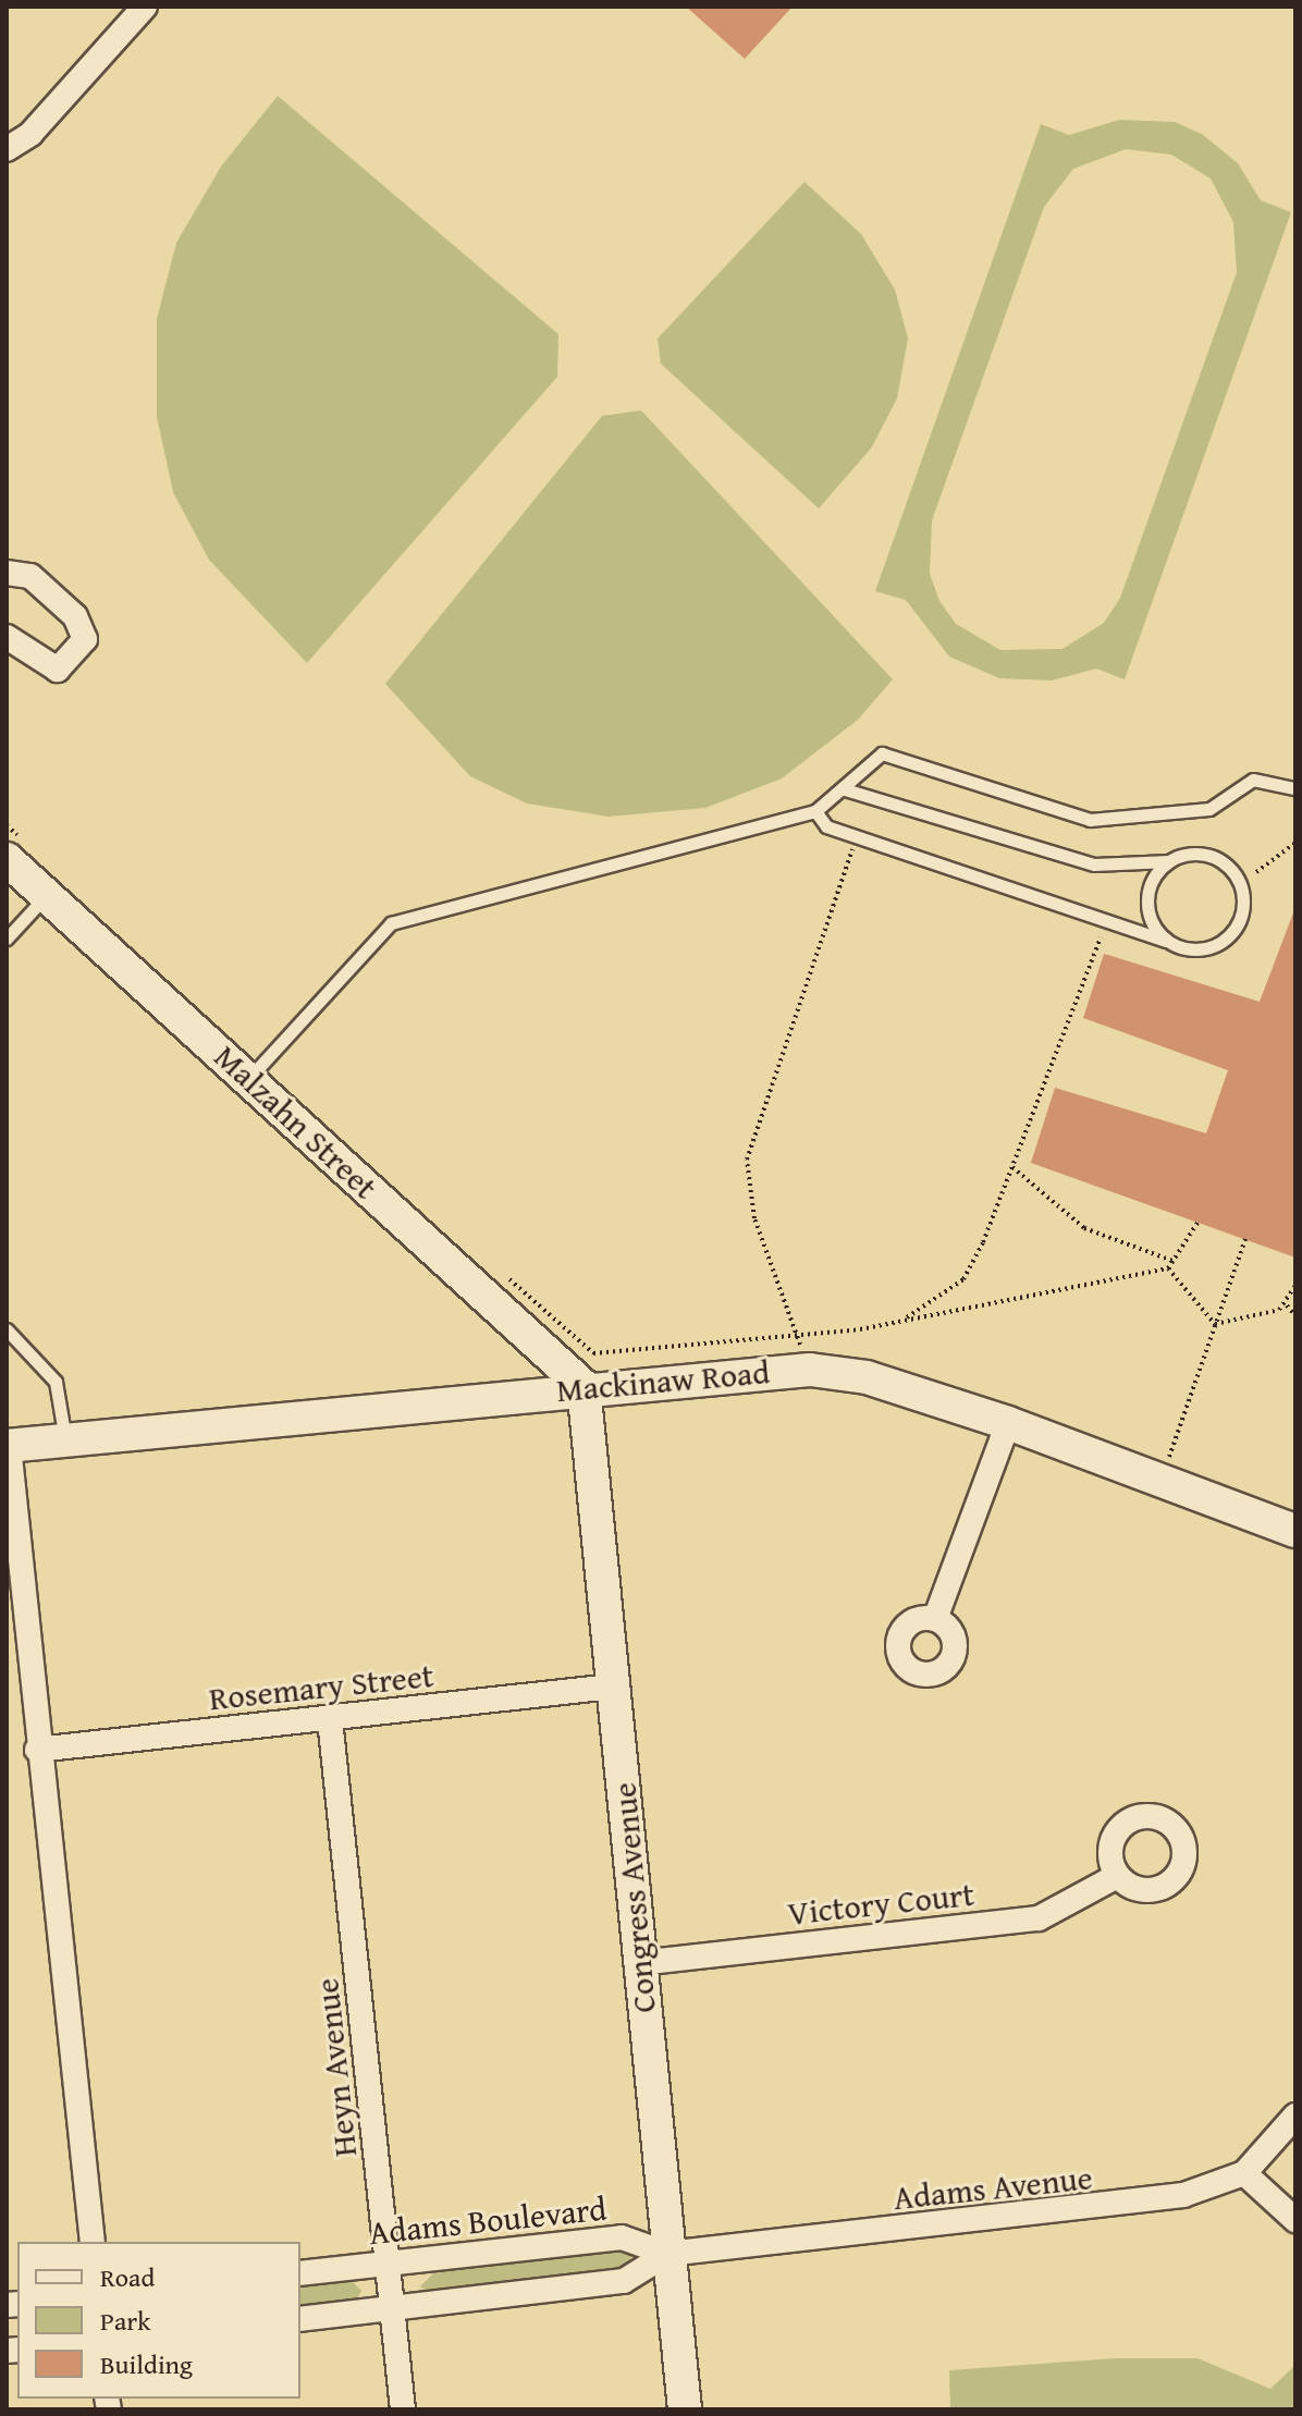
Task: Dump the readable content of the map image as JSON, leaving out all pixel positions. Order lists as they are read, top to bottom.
{
  "streets": {
    "street": [
      "Malzahn Street",
      "Mackinaw Road",
      "Rosemary Street",
      "Congress Avenue",
      "Victory Court",
      "Heyn Avenue",
      "Adams Avenue",
      "Adams Boulevard"
    ]
  },
  "crossings": [
    ["Malzahn Street", "Mackinaw Road"],
    ["Malzahn Street", "Congress Avenue"],
    ["Mackinaw Road", "Congress Avenue"],
    ["Rosemary Street", "Congress Avenue"],
    ["Rosemary Street", "Heyn Avenue"],
    ["Congress Avenue", "Victory Court"],
    ["Congress Avenue", "Adams Avenue"],
    ["Congress Avenue", "Adams Boulevard"],
    ["Heyn Avenue", "Adams Boulevard"],
    ["Adams Avenue", "Adams Boulevard"]
  ],
  "legend": ["Road", "Park", "Building"]
}
